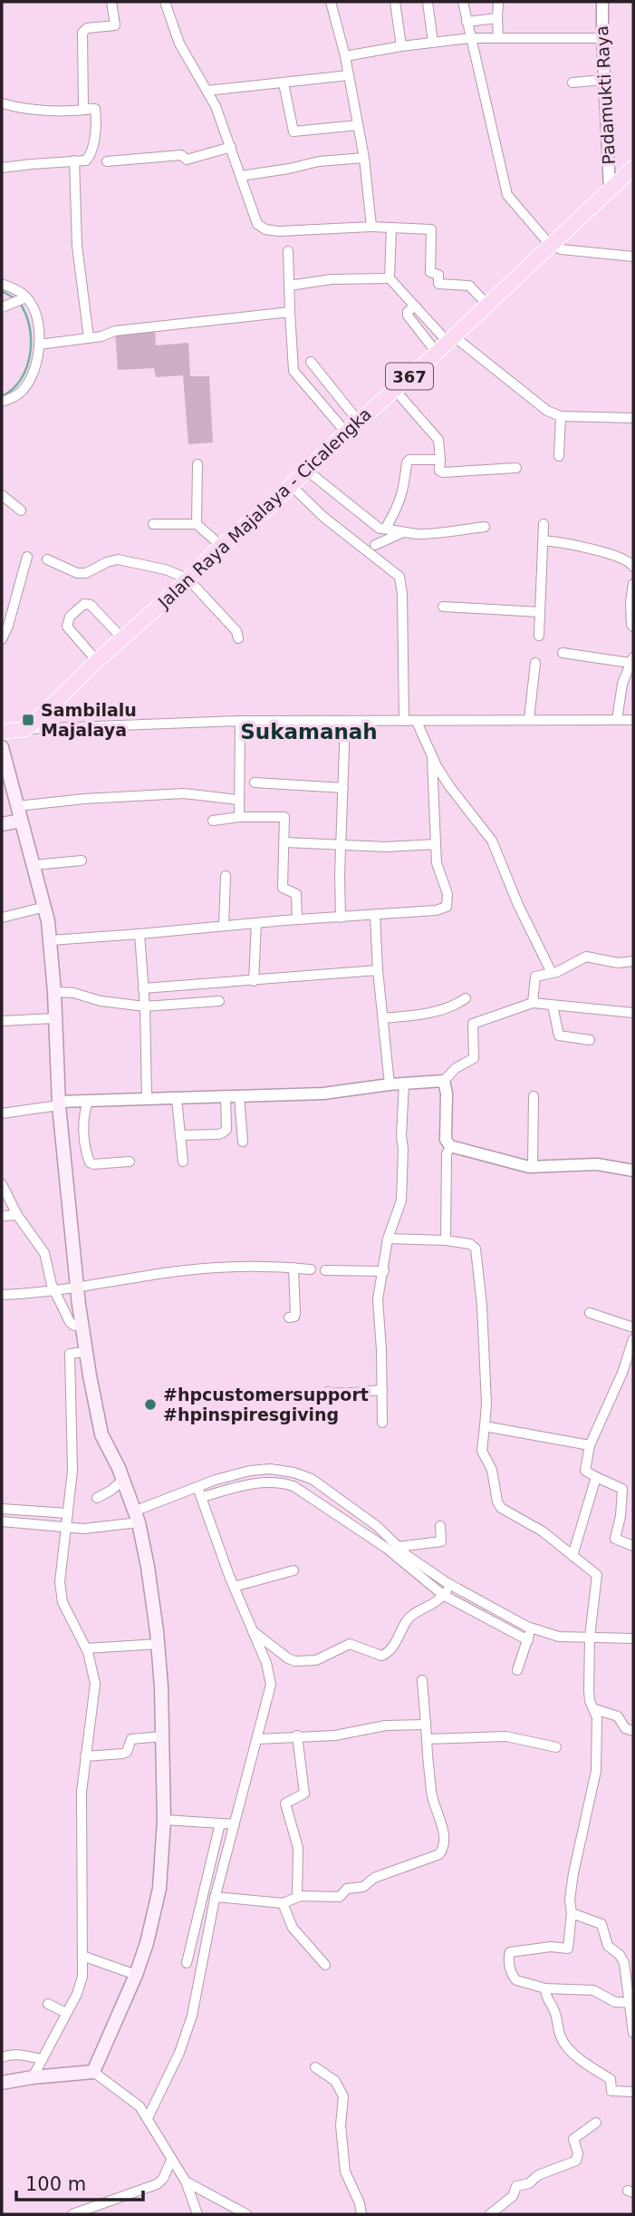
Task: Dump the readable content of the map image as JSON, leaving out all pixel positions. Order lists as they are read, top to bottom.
{
  "streets": {
    "main road": ["367", "Jalan Raya Majalaya - Cicalengka"],
    "street": ["Padamukti Raya"]
  },
  "crossings": [
    ["Padamukti Raya", "Jalan Raya Majalaya - Cicalengka"]
  ],
  "districts": ["Sukamanah"],
  "places": {
    "transit": ["Sambilalu Majalaya"],
    "other": ["#hpcustomersupport #hpinspiresgiving"]
  },
  "scale_bar": "100 m"
}
